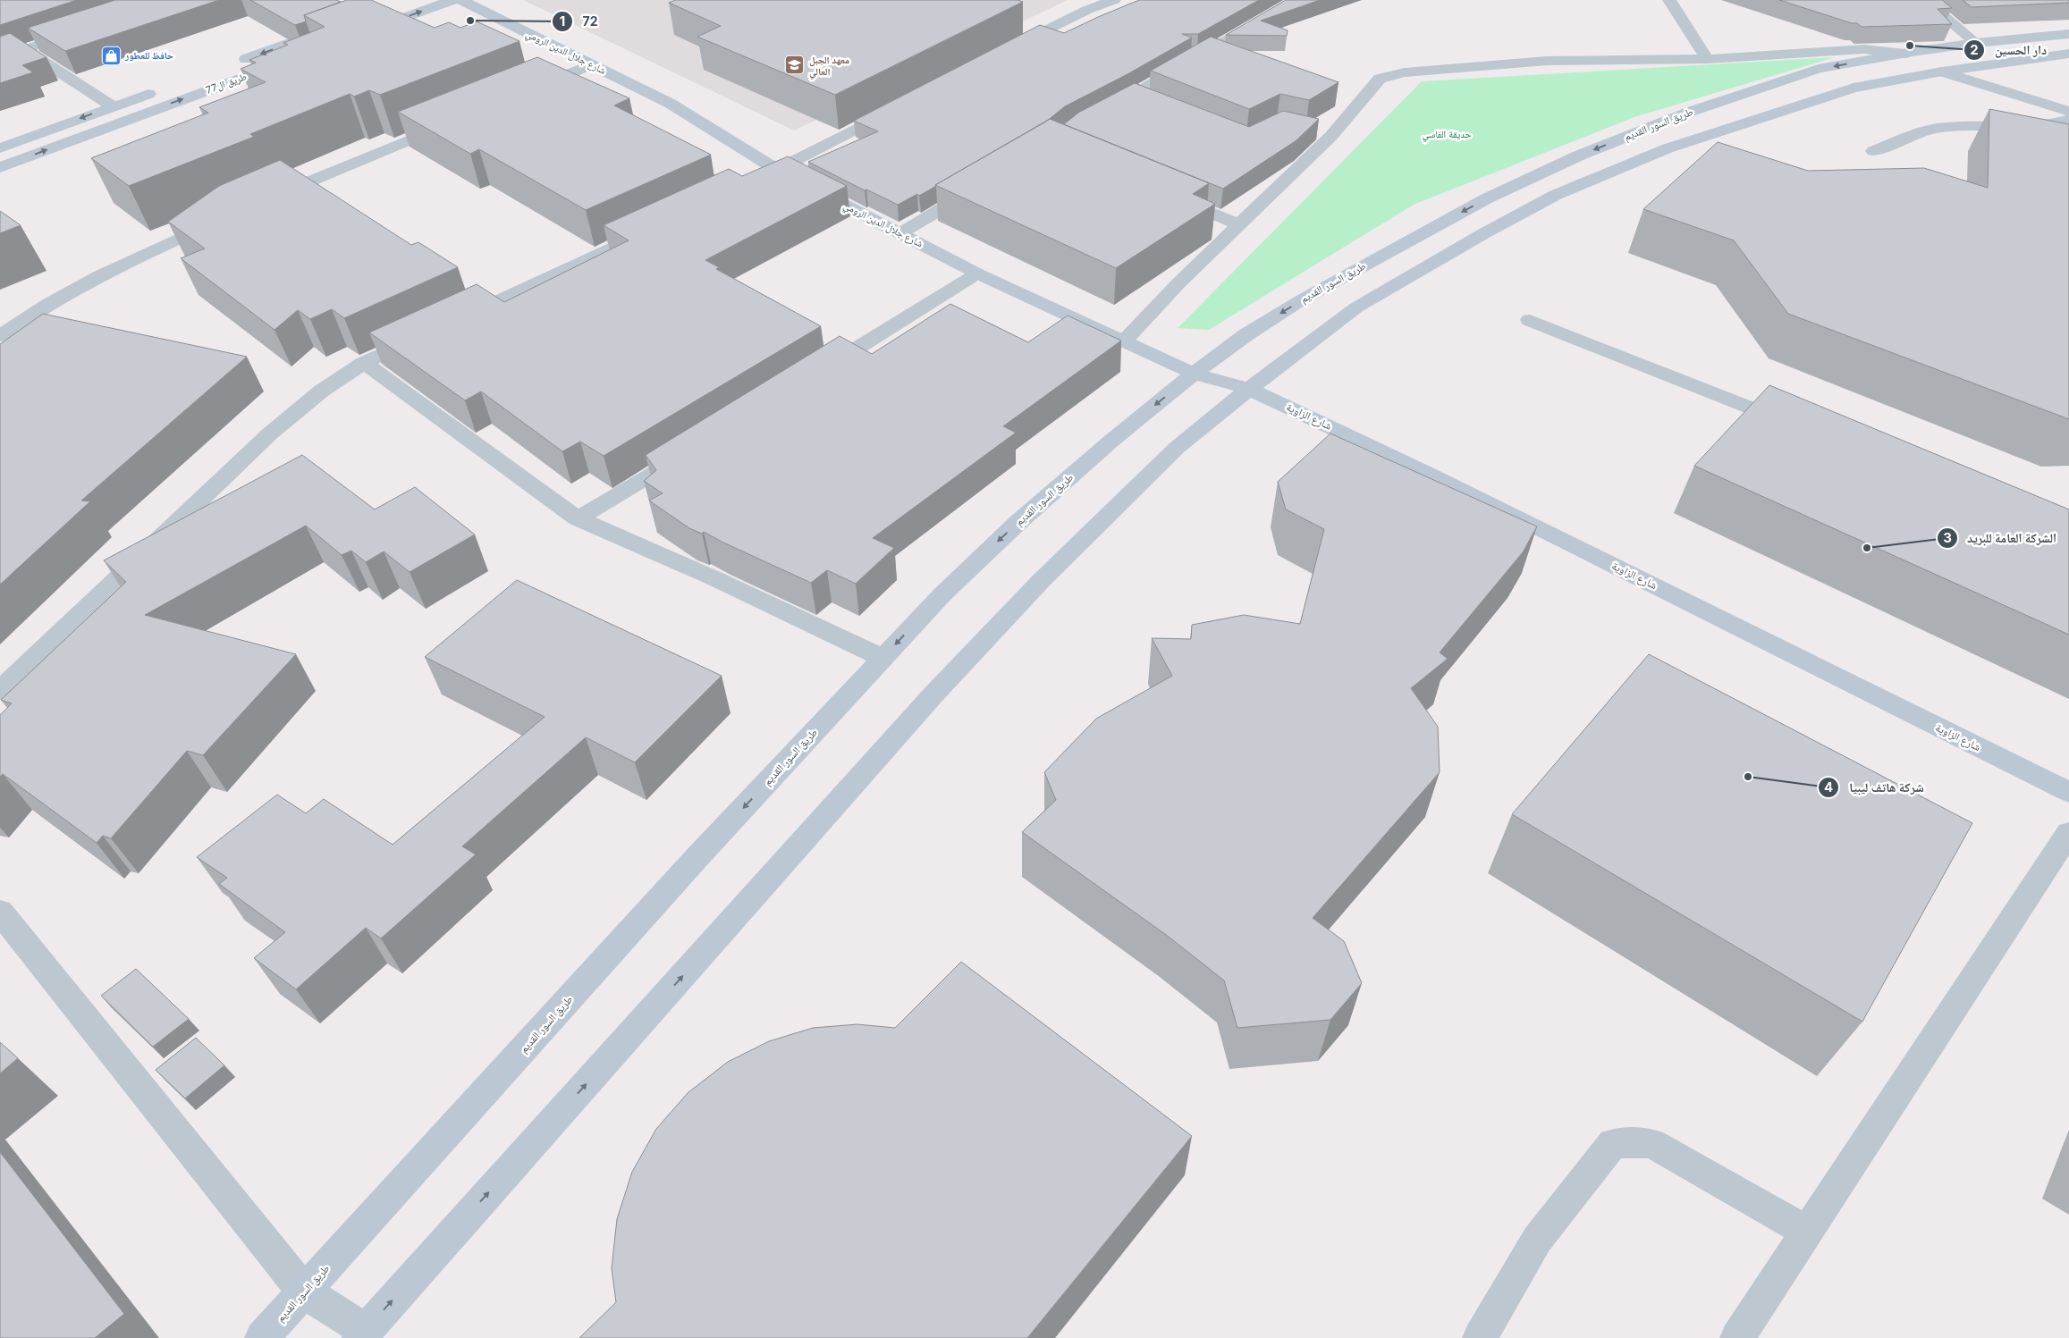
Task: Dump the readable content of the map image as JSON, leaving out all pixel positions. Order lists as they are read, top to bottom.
{
  "streets": {
    "main road": [
      "شارع جلال الدين الرومي",
      "طريق ال77",
      "طريق السور القديم",
      "شارع الزاوية"
    ]
  },
  "crossings": [
    ["شارع جلال الدين الرومي", "طريق السور القديم"],
    ["شارع جلال الدين الرومي", "شارع الزاوية"],
    ["طريق السور القديم", "شارع الزاوية"]
  ],
  "parks": ["حديقة الفاسي"],
  "places": {
    "other": [
      "72",
      "دار الحسين",
      "الشركة العامة للبريد",
      "شركة هاتف ليبيا"
    ],
    "shop": ["حافظ للعطور"],
    "school or university": ["معهد الجبل العالي"]
  }
}
